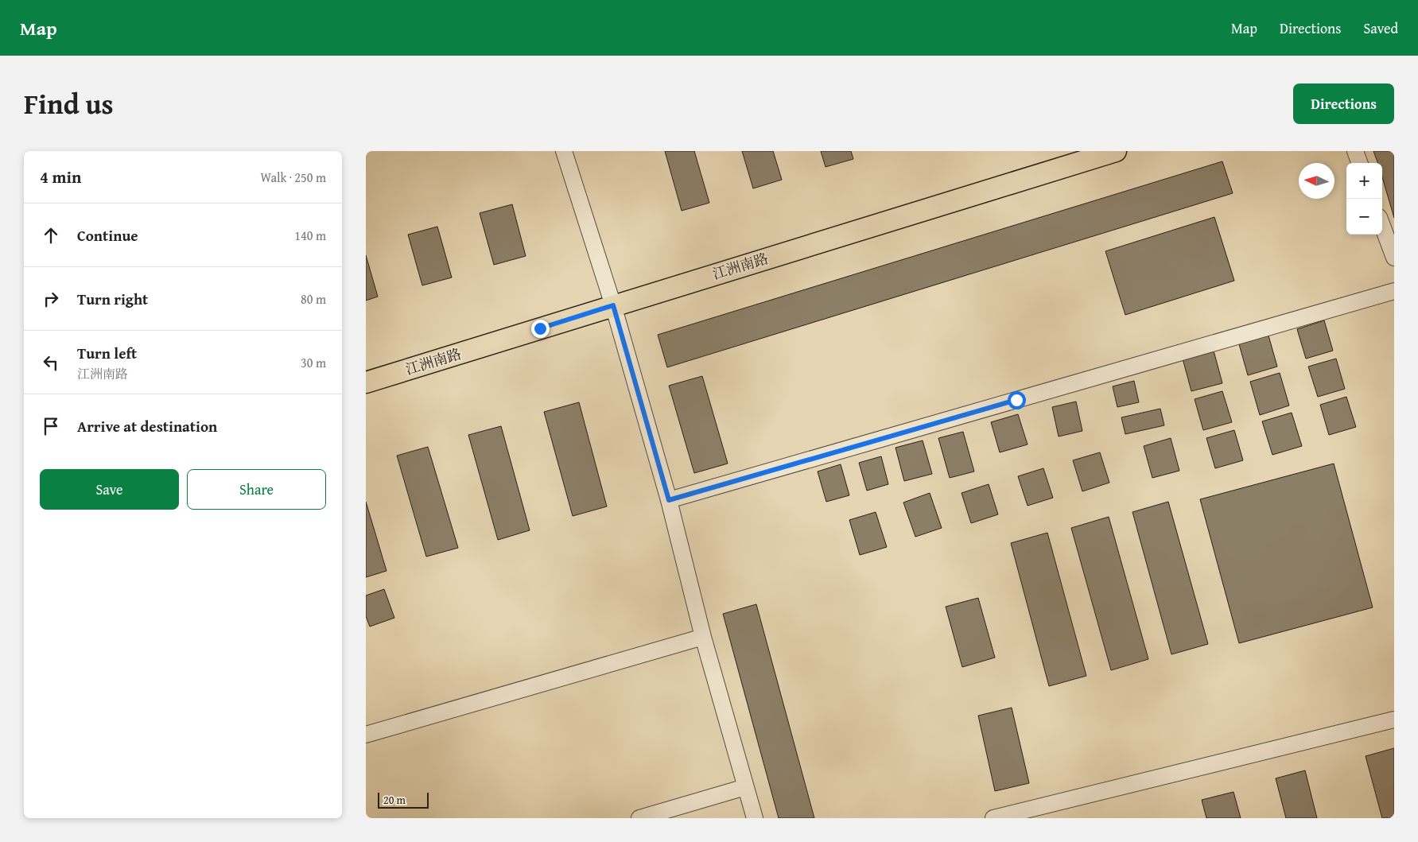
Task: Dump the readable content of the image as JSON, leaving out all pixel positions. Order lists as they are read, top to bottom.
{
  "streets": {
    "main road": ["江洲南路"]
  },
  "scale_bar": "20 m",
  "north": "left",
  "page": {
    "header": "Map",
    "nav": ["Map", "Directions", "Saved"],
    "title": "Find us",
    "buttons": [
      "Directions",
      ["Save", "Share"]
    ],
    "heading": ["4 min", "Walk · 250 m"],
    "map_buttons": ["+", "−"],
    "list": [
      ["Continue", "140 m"],
      ["Turn right", "80 m"],
      ["Turn left", "江洲南路", "30 m"],
      "Arrive at destination"
    ],
    "scale": "20 m"
  }
}
